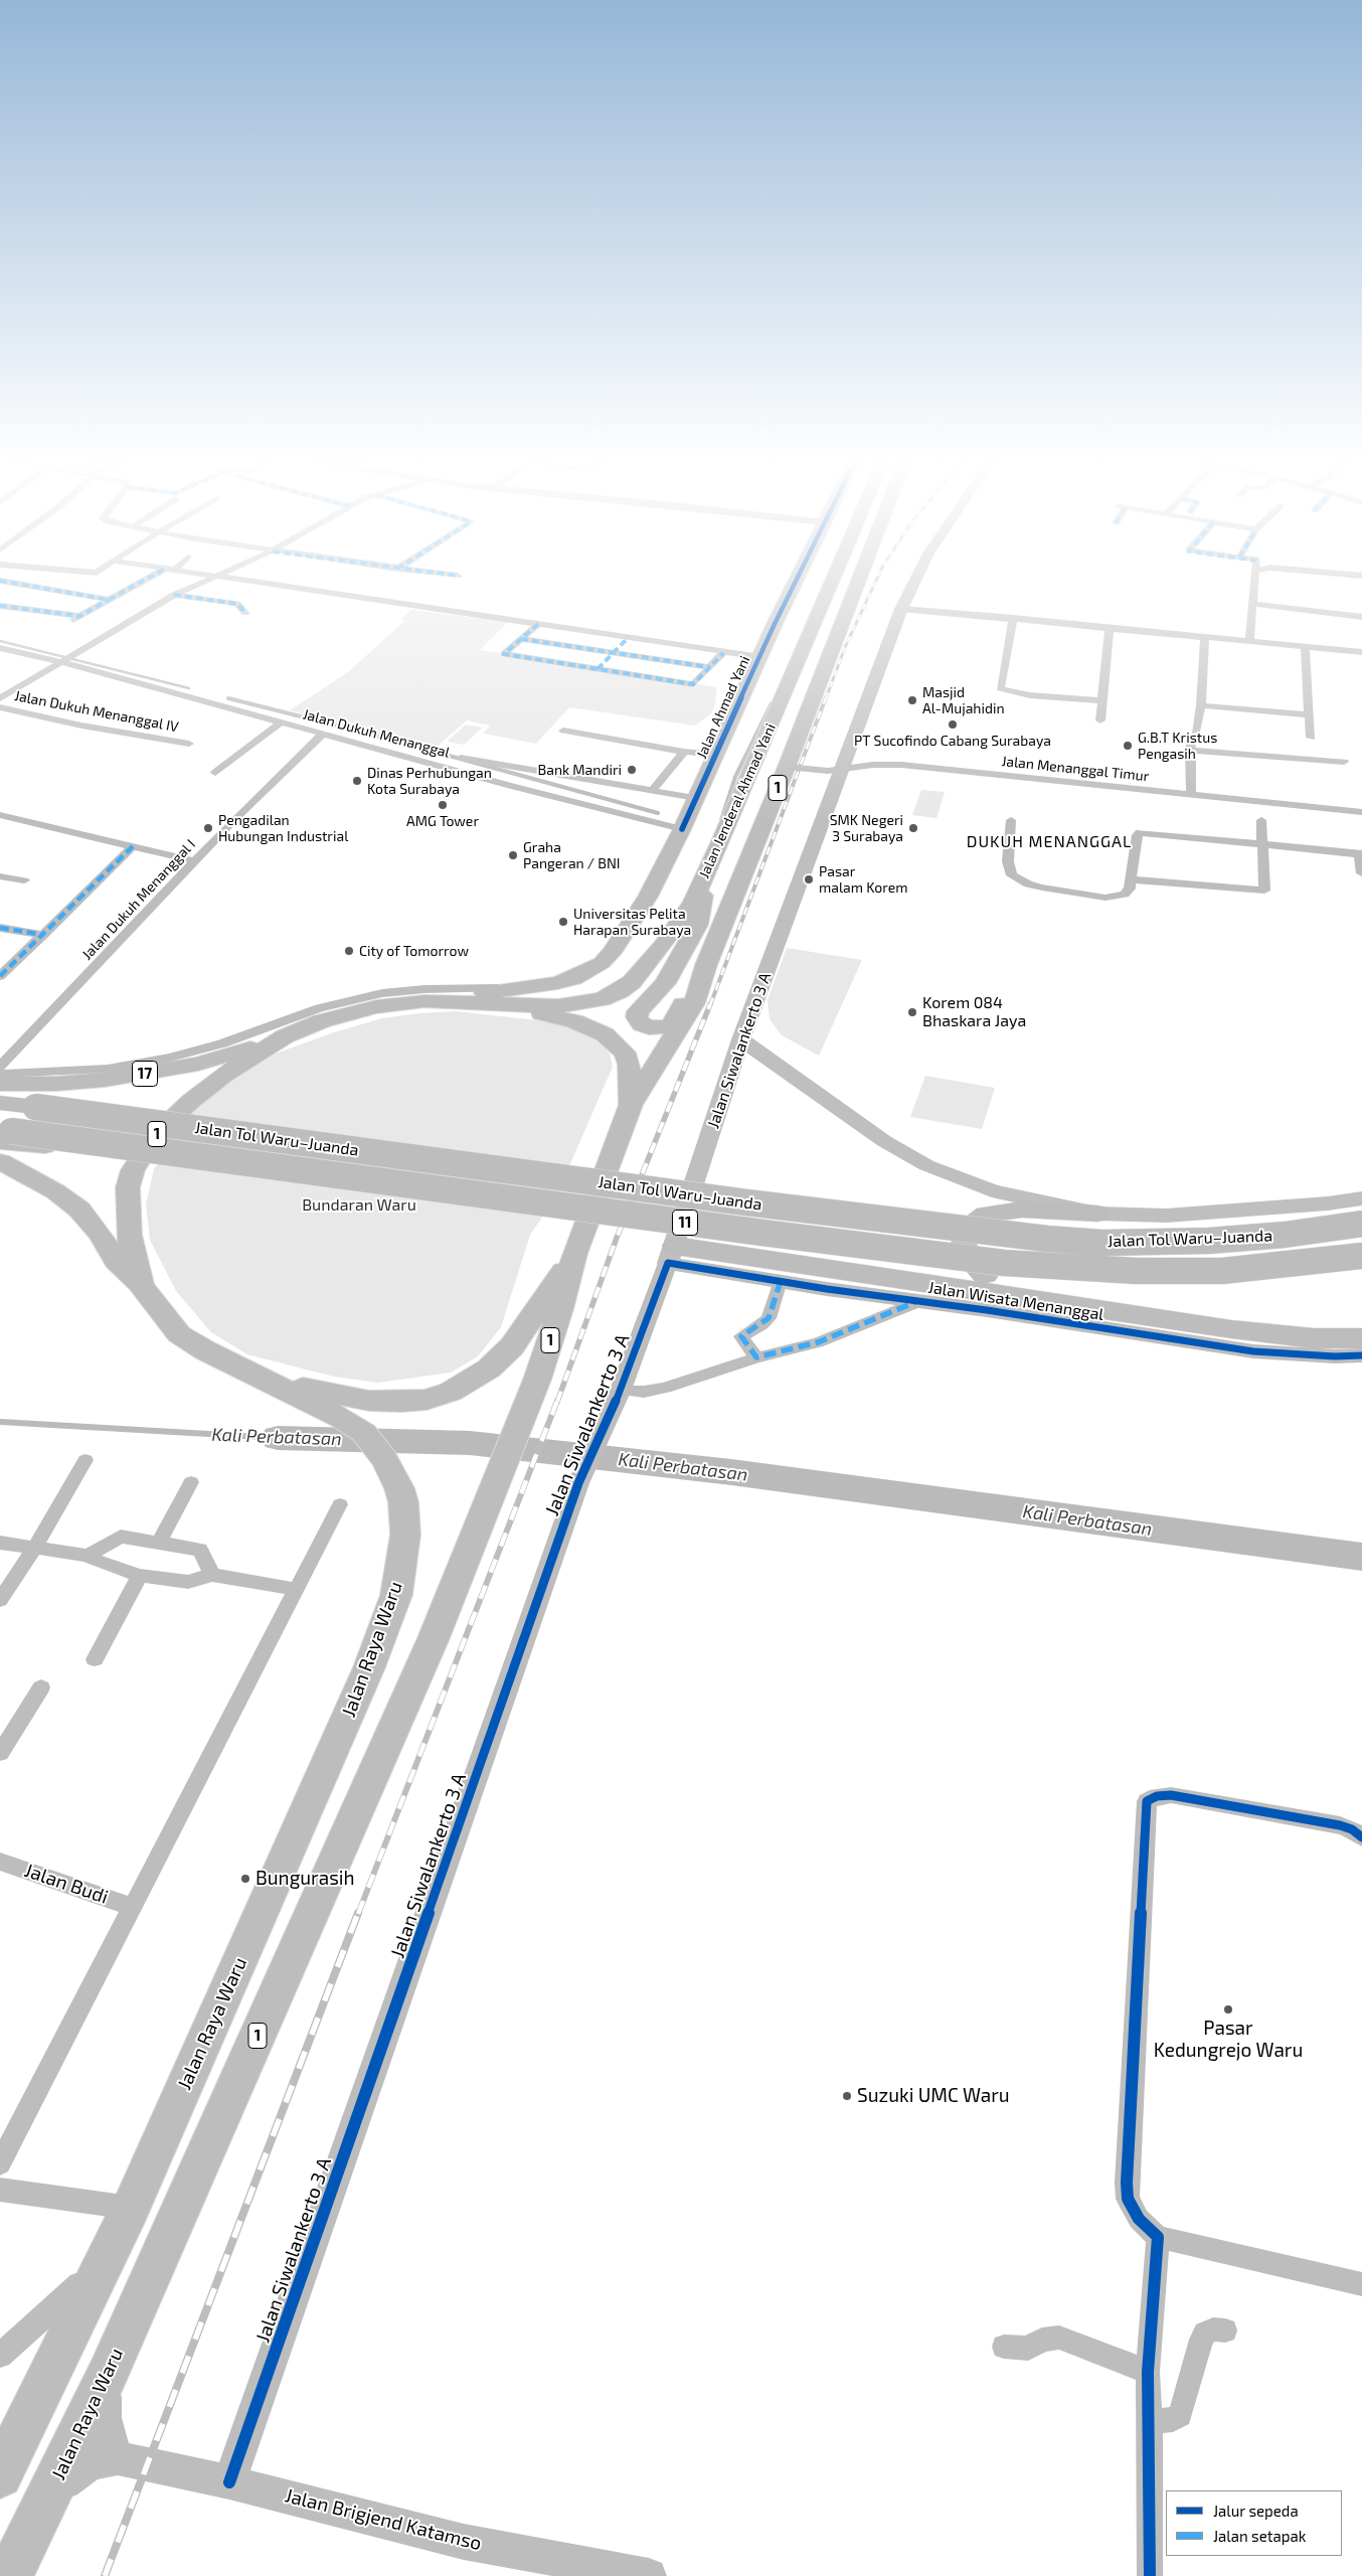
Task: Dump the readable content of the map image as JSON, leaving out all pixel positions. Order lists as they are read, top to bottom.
{
  "streets": {
    "highway": [
      "Jalan Ahmad Yani",
      "1",
      "Jalan Jenderal Ahmad Yani",
      "17",
      "Jalan Tol Waru–Juanda",
      "11",
      "Jalan Raya Waru"
    ],
    "main road": ["Jalan Siwalankerto 3 A"],
    "street": [
      "Jalan Dukuh Menanggal IV",
      "Jalan Dukuh Menanggal",
      "Jalan Menanggal Timur",
      "Jalan Dukuh Menanggal I",
      "Jalan Wisata Menanggal",
      "Jalan Budi",
      "Jalan Brigjend Katamso"
    ]
  },
  "crossings": [
    ["Jalan Ahmad Yani", "Jalan Dukuh Menanggal"],
    ["Jalan Ahmad Yani", "Jalan Raya Waru"],
    ["Jalan Dukuh Menanggal", "Jalan Dukuh Menanggal I"],
    ["Jalan Menanggal Timur", "Jalan Jenderal Ahmad Yani"],
    ["Jalan Menanggal Timur", "Jalan Siwalankerto 3 A"],
    ["1", "Jalan Jenderal Ahmad Yani"],
    ["1", "Jalan Raya Waru"],
    ["Jalan Jenderal Ahmad Yani", "Jalan Raya Waru"],
    ["Jalan Siwalankerto 3 A", "Jalan Wisata Menanggal"],
    ["Jalan Siwalankerto 3 A", "Jalan Brigjend Katamso"],
    ["17", "Jalan Raya Waru"],
    ["Jalan Raya Waru", "Jalan Brigjend Katamso"]
  ],
  "districts": ["DUKUH MENANGGAL"],
  "water": ["Kali Perbatasan"],
  "parks": ["Bundaran Waru"],
  "places": [
    "Masjid Al-Mujahidin",
    "PT Sucofindo Cabang Surabaya",
    "G.B.T Kristus Pengasih",
    "Bank Mandiri",
    "Dinas Perhubungan Kota Surabaya",
    "AMG Tower",
    "Pengadilan Hubungan Industrial",
    "SMK Negeri 3 Surabaya",
    "Graha Pangeran / BNI",
    "Pasar malam Korem",
    "Universitas Pelita Harapan Surabaya",
    "City of Tomorrow",
    "Korem 084 Bhaskara Jaya",
    "Bungurasih",
    "Pasar Kedungrejo Waru",
    "Suzuki UMC Waru"
  ],
  "legend": ["Jalur sepeda", "Jalan setapak"]
}
